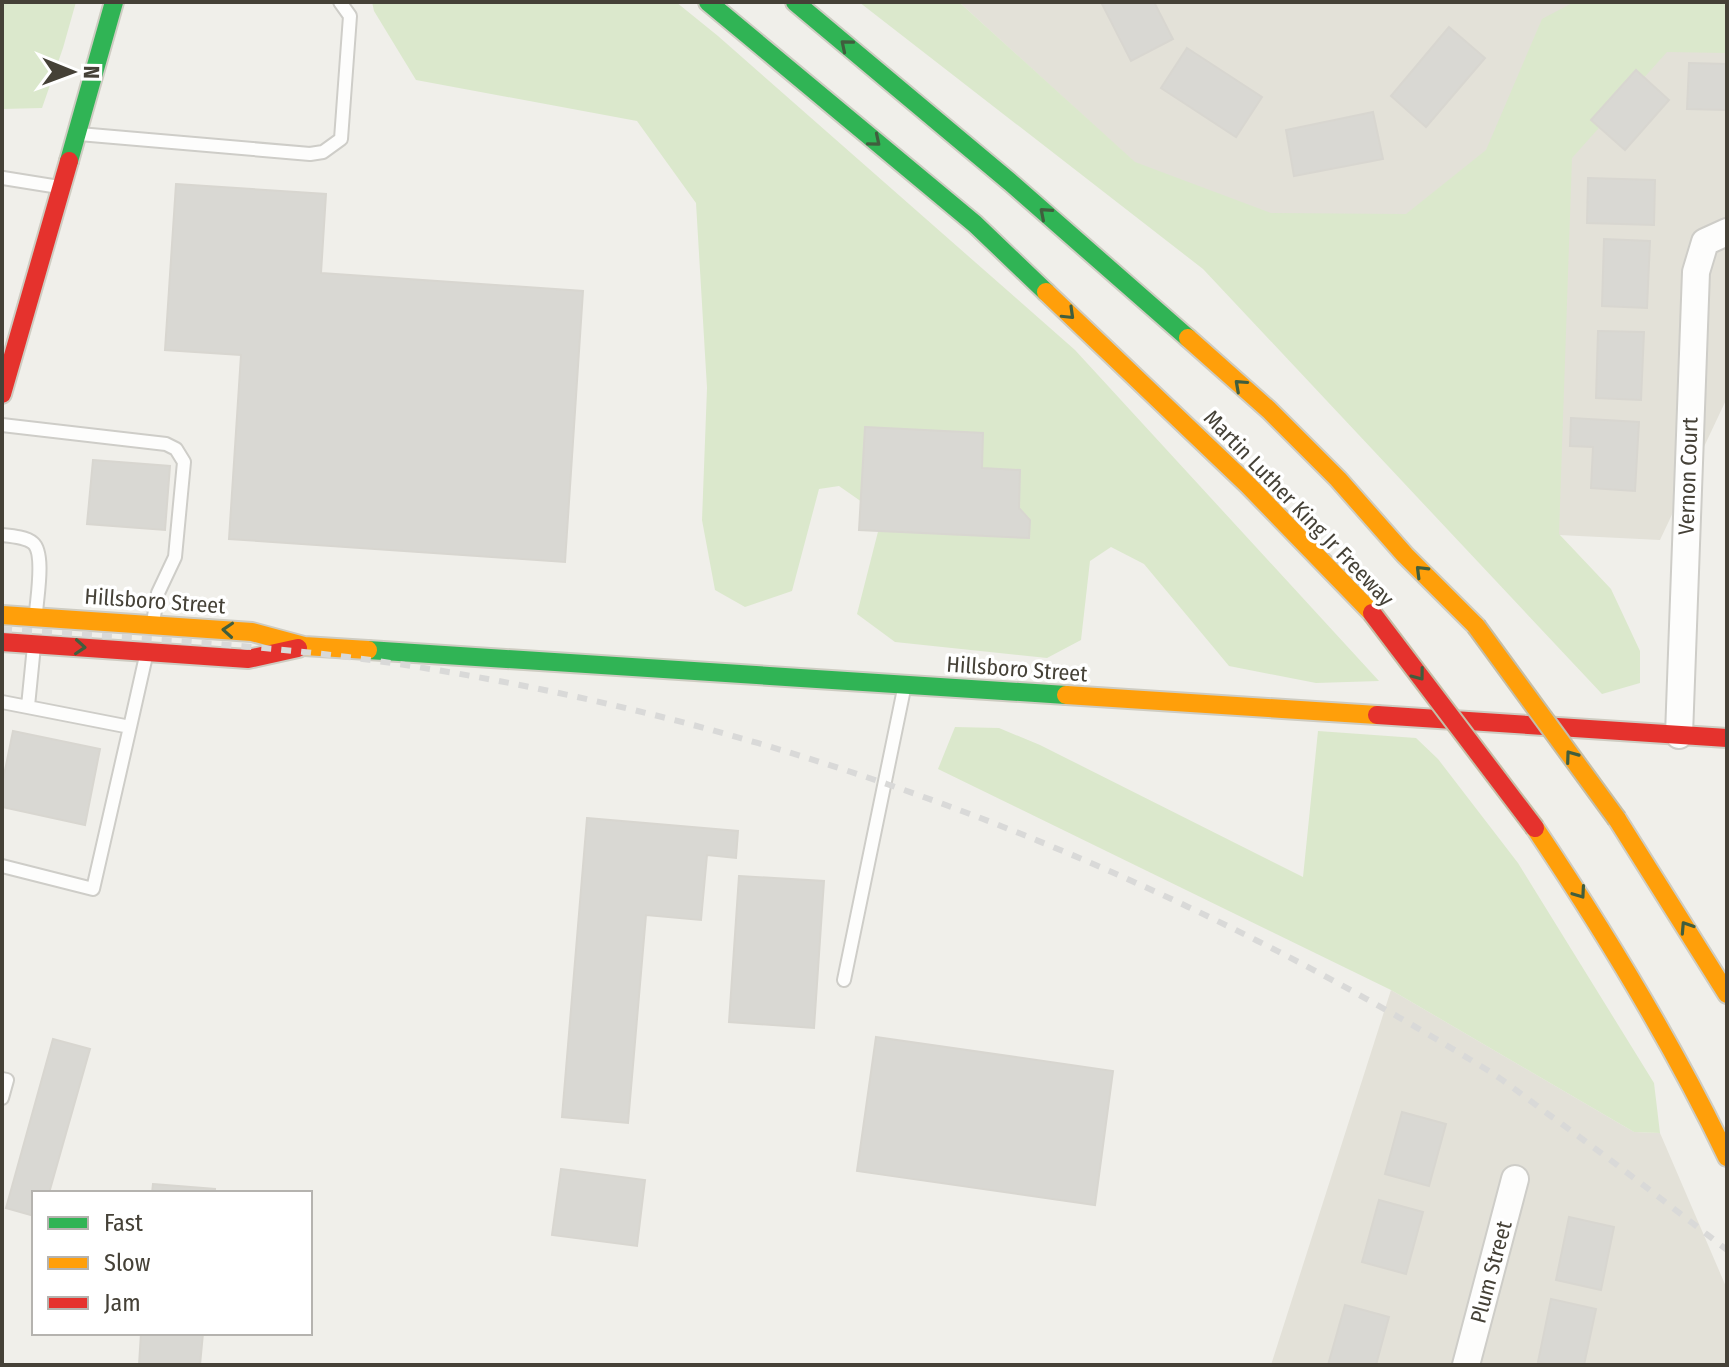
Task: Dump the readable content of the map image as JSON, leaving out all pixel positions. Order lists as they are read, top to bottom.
{
  "streets": {
    "main road": ["Martin Luther King Jr Freeway", "Hillsboro Street"],
    "street": ["Vernon Court", "Plum Street"]
  },
  "crossings": [
    ["Vernon Court", "Hillsboro Street"]
  ],
  "legend": ["Fast", "Slow", "Jam"],
  "north": "right"
}
